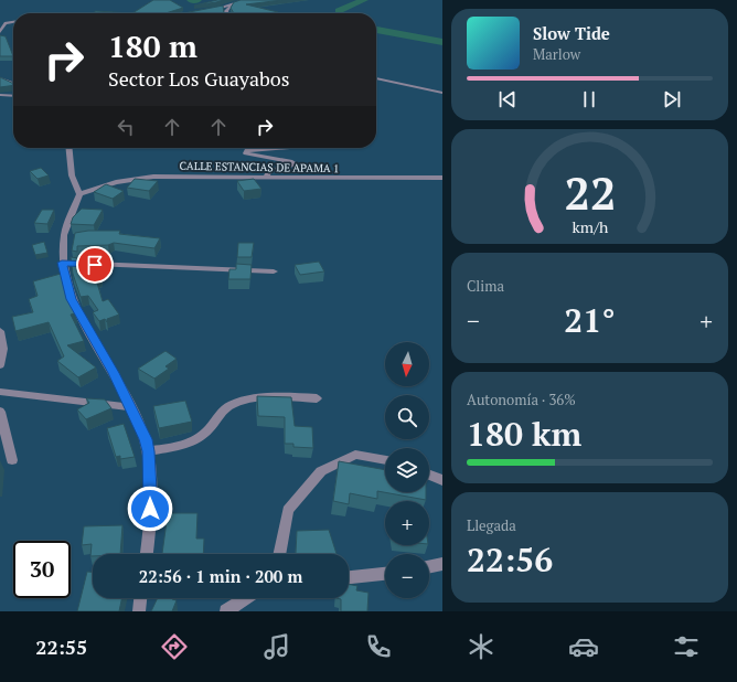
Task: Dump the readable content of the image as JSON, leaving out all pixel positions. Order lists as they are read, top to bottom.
{
  "streets": {
    "street": ["CALLE ESTANCIAS DE APAMA 1"]
  },
  "north": "bottom",
  "page": {
    "turn": ["180 m", "Sector Los Guayabos"],
    "song": ["Slow Tide", "Marlow"],
    "tile": [
      "Clima",
      ["Autonomía · 36%", "180 km"],
      ["Llegada", "22:56"]
    ],
    "heat": ["−", "21°", "+"],
    "map_buttons": ["+", "−"],
    "limit": "30",
    "trip": "22:56 · 1 min · 200 m",
    "tabs": "22:55",
    "gauge": ["22", "km/h"]
  }
}
